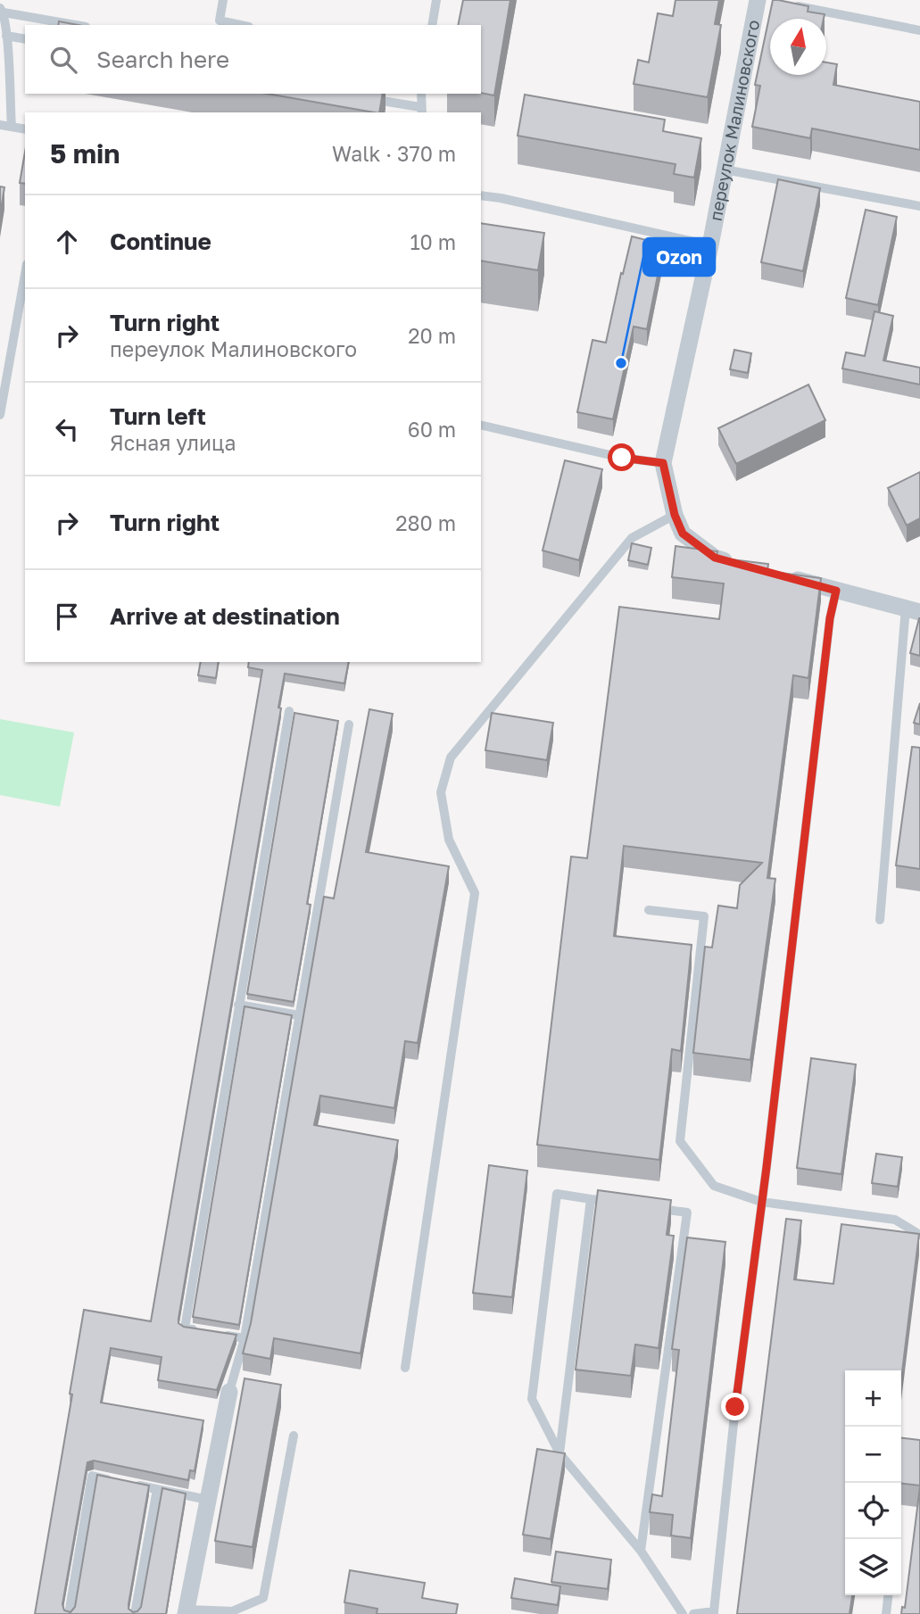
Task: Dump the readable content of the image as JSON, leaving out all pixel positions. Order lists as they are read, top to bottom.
{
  "streets": {
    "street": ["переулок Малиновского"]
  },
  "places": ["Ozon"],
  "north": "top",
  "page": {
    "search": "Search here",
    "heading": ["5 min", "Walk · 370 m"],
    "list": [
      ["Continue", "10 m"],
      ["Turn right", "переулок Малиновского", "20 m"],
      ["Turn left", "Ясная улица", "60 m"],
      ["Turn right", "280 m"],
      "Arrive at destination"
    ],
    "map_buttons": ["+", "−"]
  }
}
